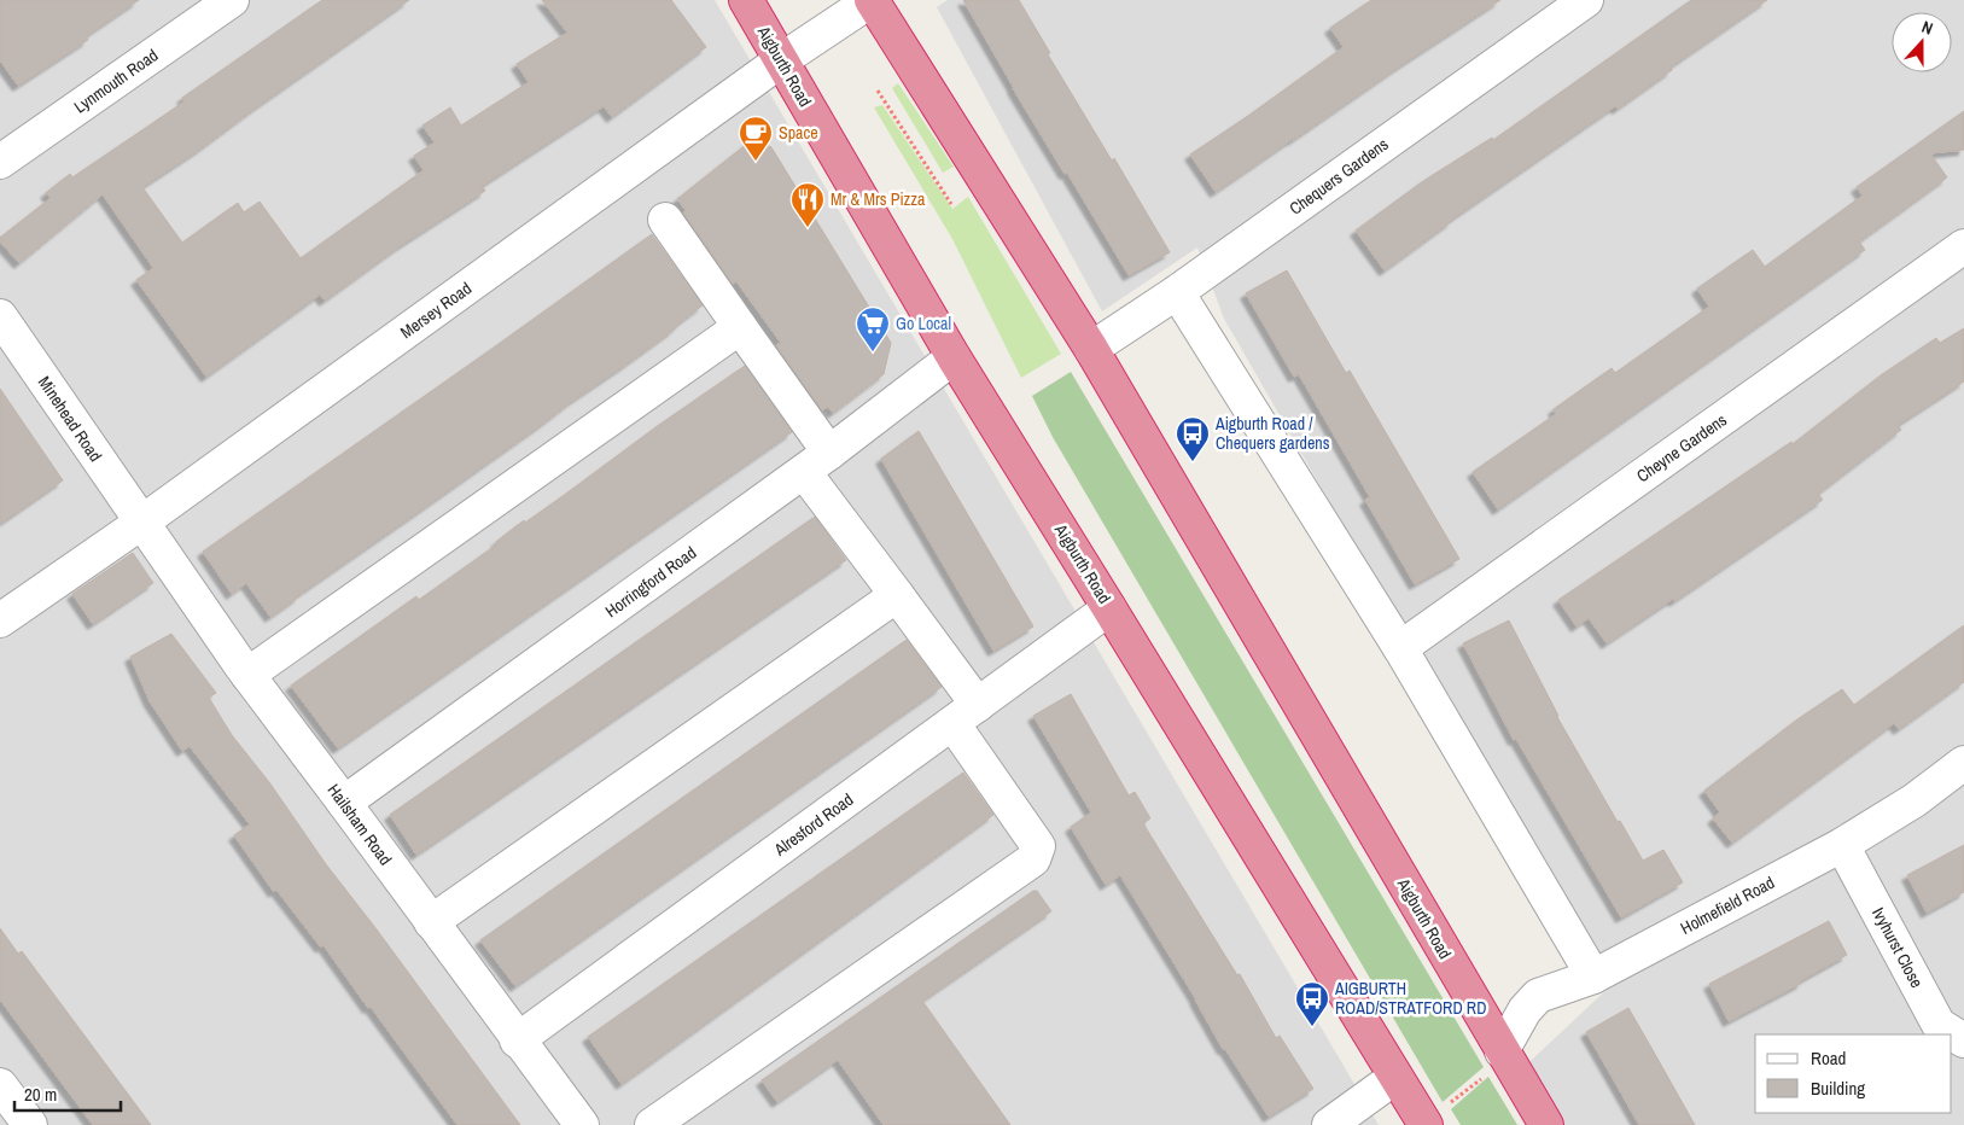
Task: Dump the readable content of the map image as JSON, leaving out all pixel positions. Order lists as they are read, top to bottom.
{
  "streets": {
    "highway": ["Aigburth Road"],
    "street": [
      "Lynmouth Road",
      "Chequers Gardens",
      "Mersey Road",
      "Minehead Road",
      "Cheyne Gardens",
      "Horringford Road",
      "Hailsham Road",
      "Alresford Road",
      "Holmefield Road",
      "Ivyhurst Close"
    ]
  },
  "crossings": [
    ["Aigburth Road", "Chequers Gardens"],
    ["Aigburth Road", "Mersey Road"],
    ["Aigburth Road", "Horringford Road"],
    ["Aigburth Road", "Alresford Road"],
    ["Aigburth Road", "Holmefield Road"],
    ["Mersey Road", "Minehead Road"],
    ["Mersey Road", "Hailsham Road"],
    ["Minehead Road", "Hailsham Road"],
    ["Horringford Road", "Hailsham Road"],
    ["Hailsham Road", "Alresford Road"],
    ["Holmefield Road", "Ivyhurst Close"]
  ],
  "places": {
    "cafe": ["Space"],
    "restaurant": ["Mr & Mrs Pizza"],
    "supermarket": ["Go Local"],
    "bus stop": ["Aigburth Road / Chequers gardens", "AIGBURTH ROAD/STRATFORD RD"]
  },
  "legend": ["Road", "Building"],
  "scale_bar": "20 m",
  "north": "top"
}
